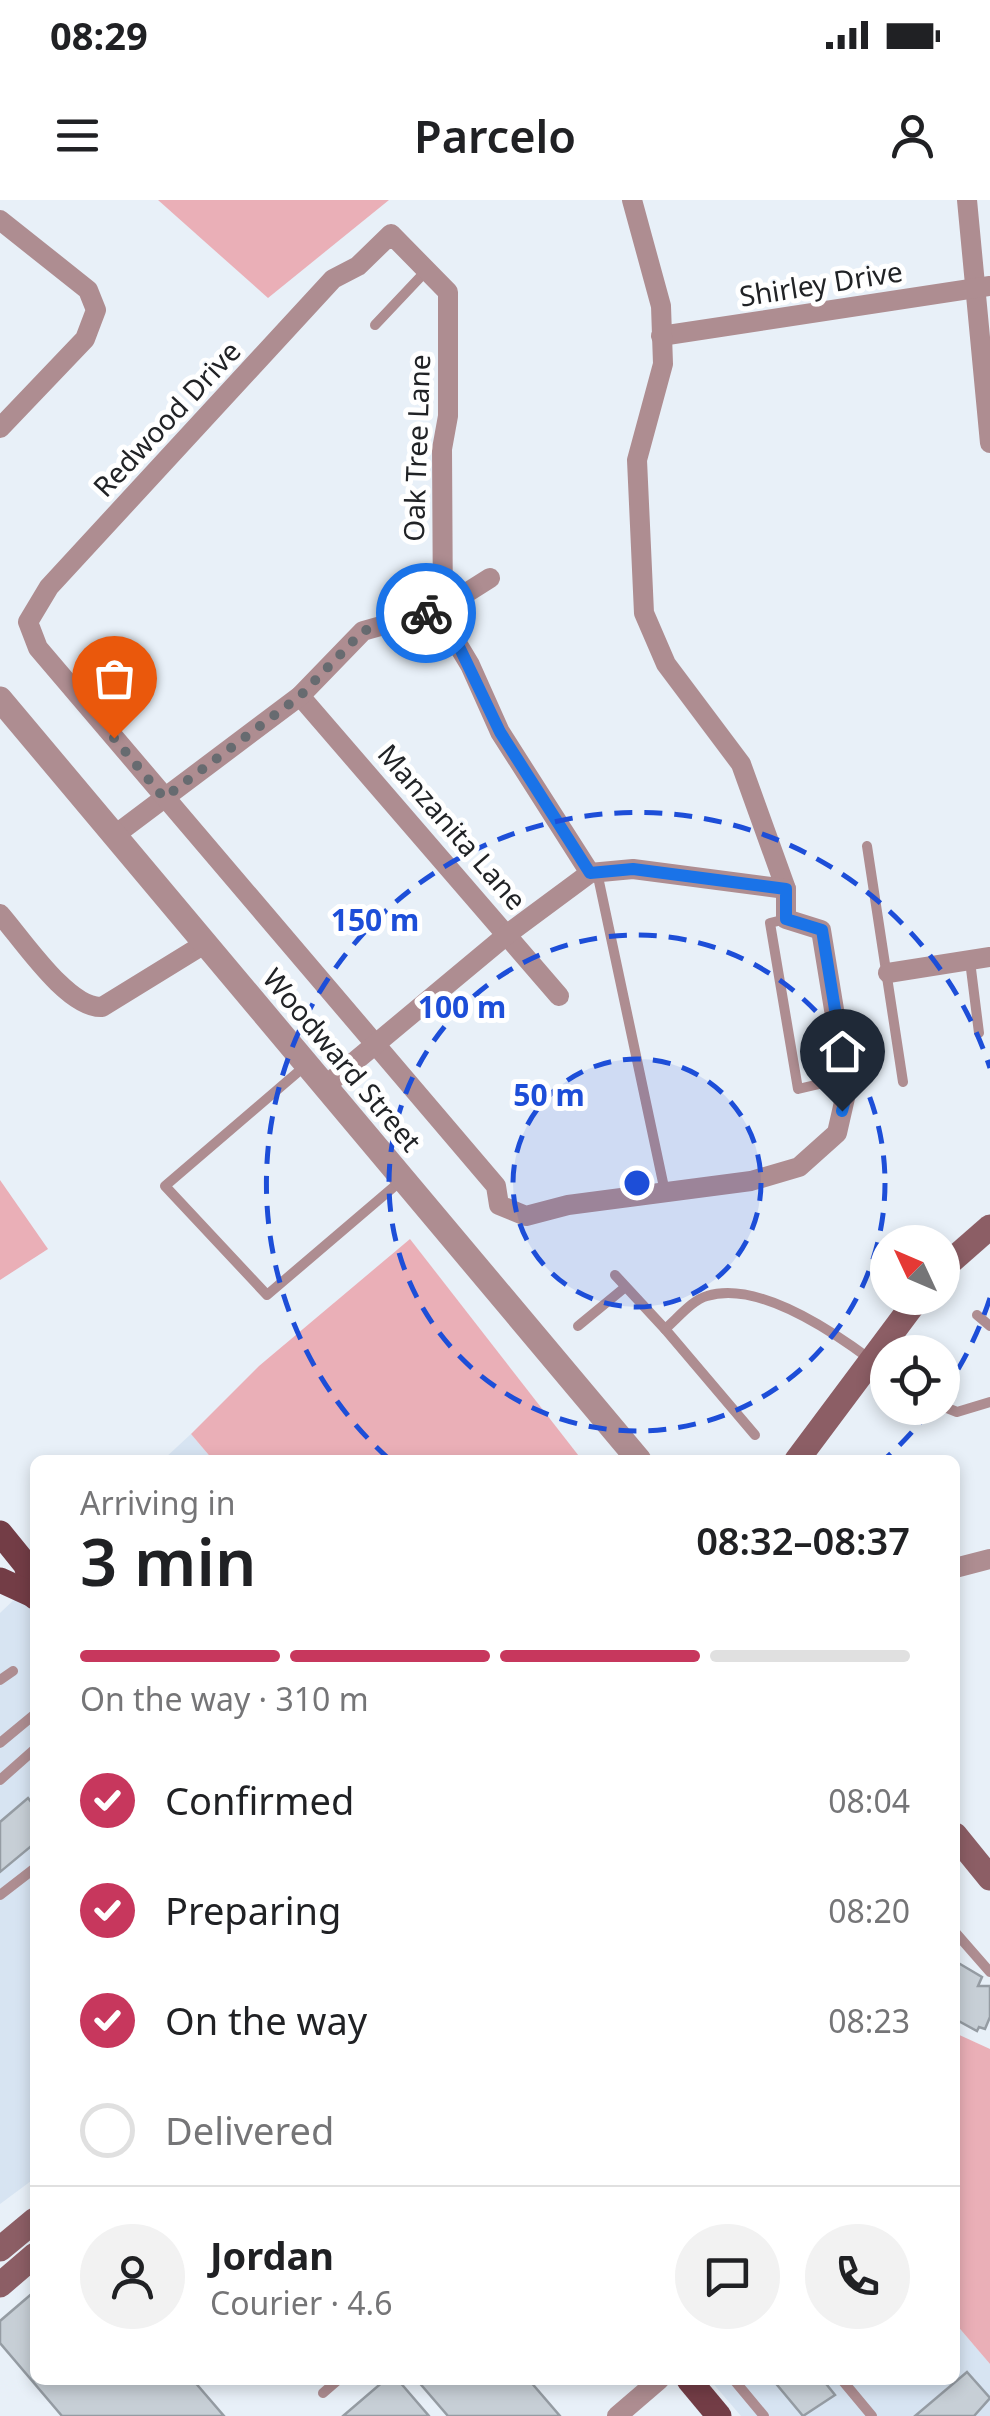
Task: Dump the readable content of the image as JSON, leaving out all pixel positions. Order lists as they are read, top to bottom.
{
  "streets": {
    "street": [
      "Shirley Drive",
      "Redwood Drive",
      "Oak Tree Lane",
      "Manzanita Lane",
      "Woodward Street"
    ]
  },
  "crossings": [
    ["Redwood Drive", "Oak Tree Lane"]
  ],
  "north": "top left",
  "page": {
    "status": "08:29",
    "header": "Parcelo",
    "heading": ["3 min", "Arriving in", "08:32–08:37"],
    "panel": ["Jordan", "Courier · 4.6"],
    "bar": "On the way · 310 m",
    "list": [
      ["Confirmed", "08:04"],
      ["Preparing", "08:20"],
      ["On the way", "08:23"],
      "Delivered"
    ]
  },
  "rings": ["150 m", "100 m", "50 m"]
}
